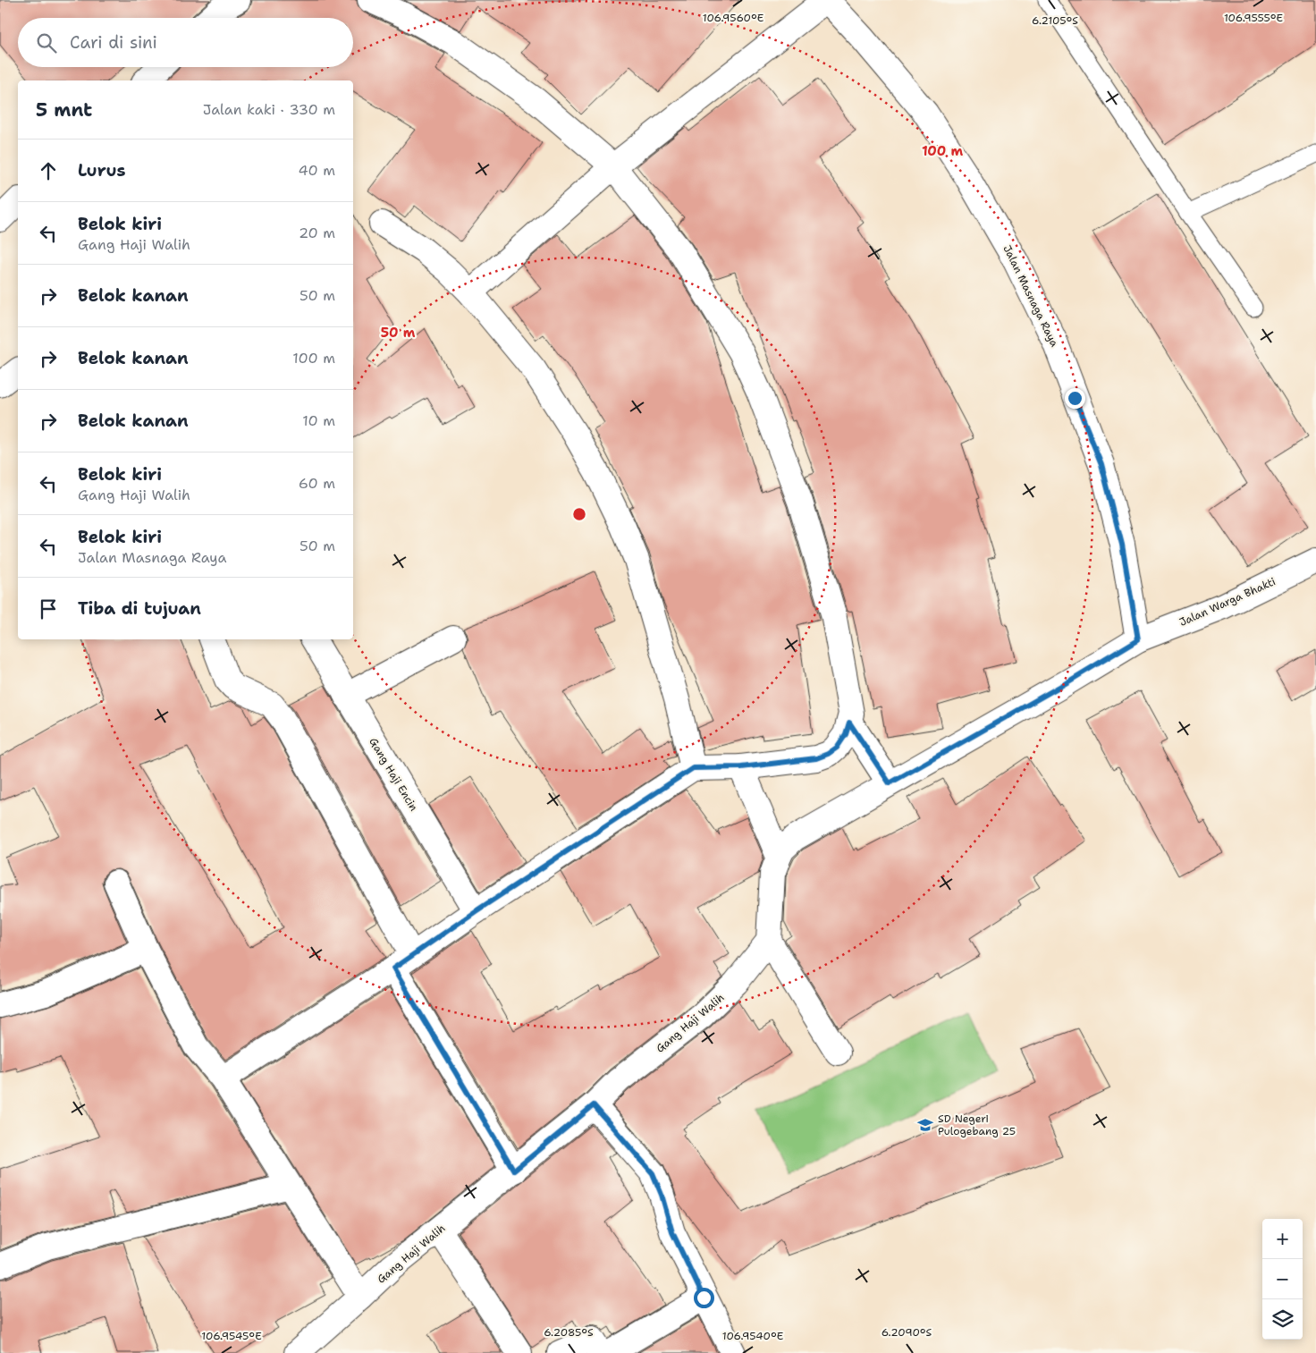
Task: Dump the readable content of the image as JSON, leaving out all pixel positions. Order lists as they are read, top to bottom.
{
  "streets": {
    "street": [
      "Jalan Masnaga Raya",
      "Jalan Warga Bhakti",
      "Gang Haji Encin",
      "Gang Haji Walih"
    ]
  },
  "crossings": [
    ["Jalan Masnaga Raya", "Jalan Warga Bhakti"]
  ],
  "places": {
    "school or university": ["SD Negeri Pulogebang 25"]
  },
  "page": {
    "search": "Cari di sini",
    "heading": ["5 mnt", "Jalan kaki · 330 m"],
    "list": [
      ["Lurus", "40 m"],
      ["Belok kiri", "Gang Haji Walih", "20 m"],
      ["Belok kanan", "50 m"],
      ["Belok kanan", "100 m"],
      ["Belok kanan", "10 m"],
      ["Belok kiri", "Gang Haji Walih", "60 m"],
      ["Belok kiri", "Jalan Masnaga Raya", "50 m"],
      "Tiba di tujuan"
    ],
    "map_buttons": ["+", "−"]
  },
  "coordinates": [
    "106.9555°E",
    "106.9560°E",
    "6.2105°S",
    "6.2085°S",
    "6.2090°S",
    "106.9545°E",
    "106.9540°E"
  ],
  "rings": ["100 m", "50 m"]
}
